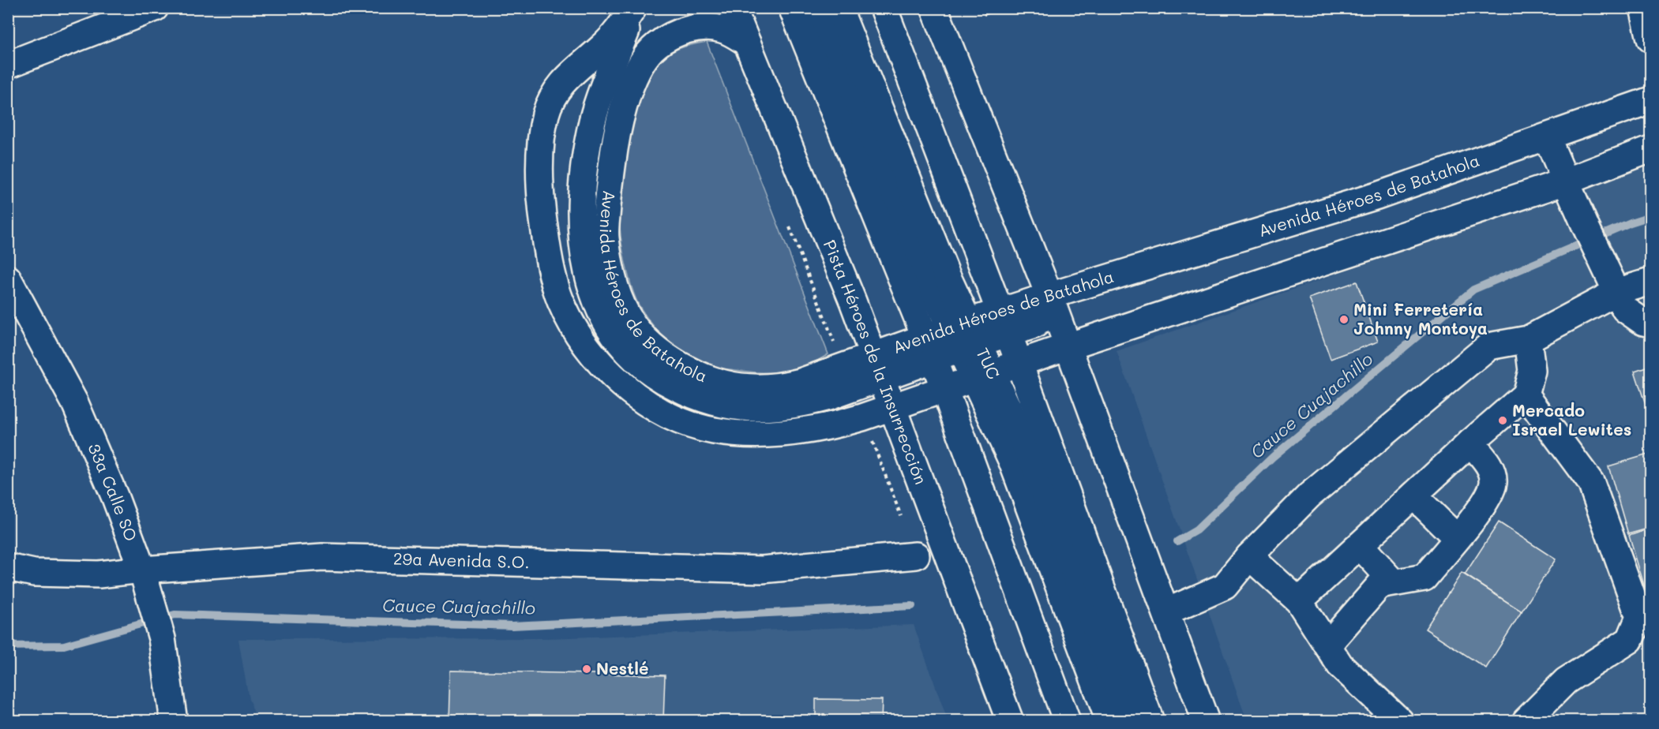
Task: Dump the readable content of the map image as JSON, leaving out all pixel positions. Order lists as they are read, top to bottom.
{
  "streets": {
    "main road": [
      "Avenida Héroes de Batahola",
      "Pista Héroes de la Insurrección",
      "TUC",
      "33a Calle SO",
      "29a Avenida S.O."
    ]
  },
  "crossings": [
    ["Avenida Héroes de Batahola", "Pista Héroes de la Insurrección"],
    ["Avenida Héroes de Batahola", "TUC"],
    ["33a Calle SO", "29a Avenida S.O."]
  ],
  "water": ["Cauce Cuajachillo"],
  "places": ["Mini Ferretería Johnny Montoya", "Mercado Israel Lewites", "Nestlé"]
}
